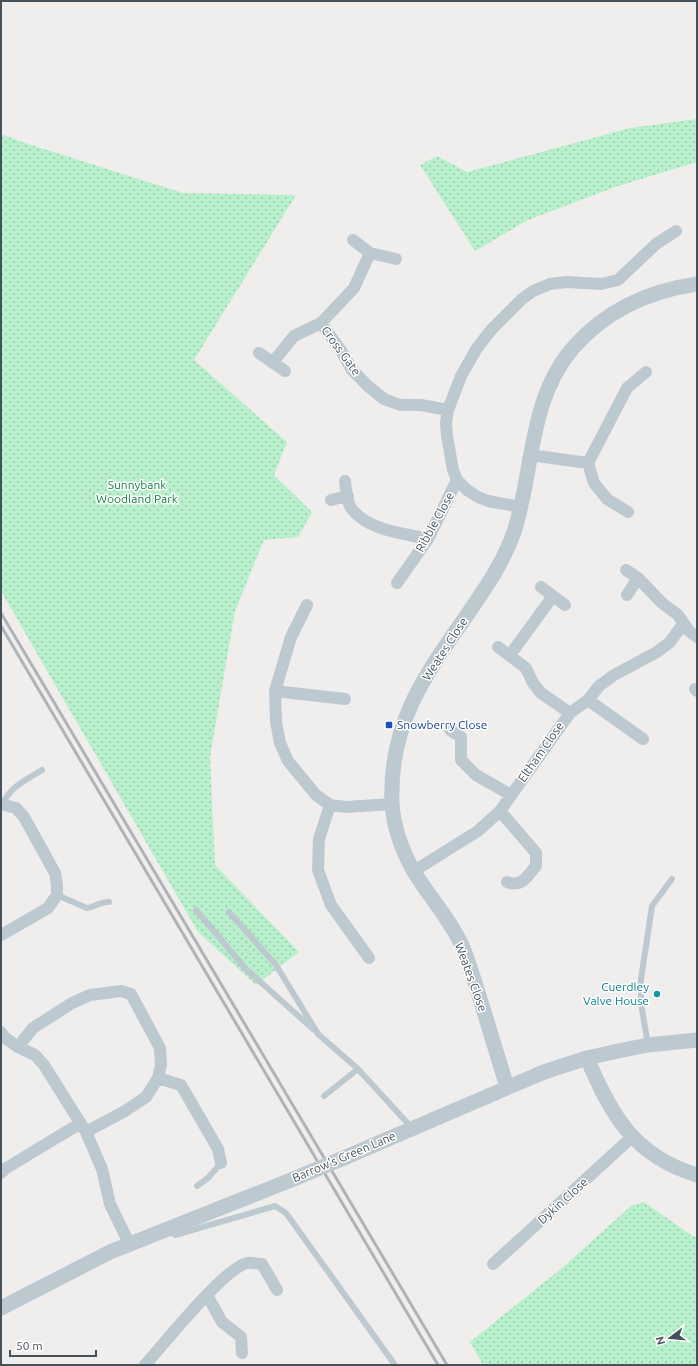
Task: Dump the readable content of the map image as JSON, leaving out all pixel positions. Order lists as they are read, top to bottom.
{
  "streets": {
    "street": [
      "Cross Gate",
      "Ribble Close",
      "Weates Close",
      "Eltham Close",
      "Barrow's Green Lane",
      "Dykin Close"
    ]
  },
  "crossings": [
    ["Weates Close", "Eltham Close"],
    ["Weates Close", "Barrow's Green Lane"]
  ],
  "parks": ["Sunnybank Woodland Park"],
  "places": {
    "transit": ["Snowberry Close"],
    "other": ["Cuerdley Valve House"]
  },
  "scale_bar": "50 m",
  "north": "left"
}
